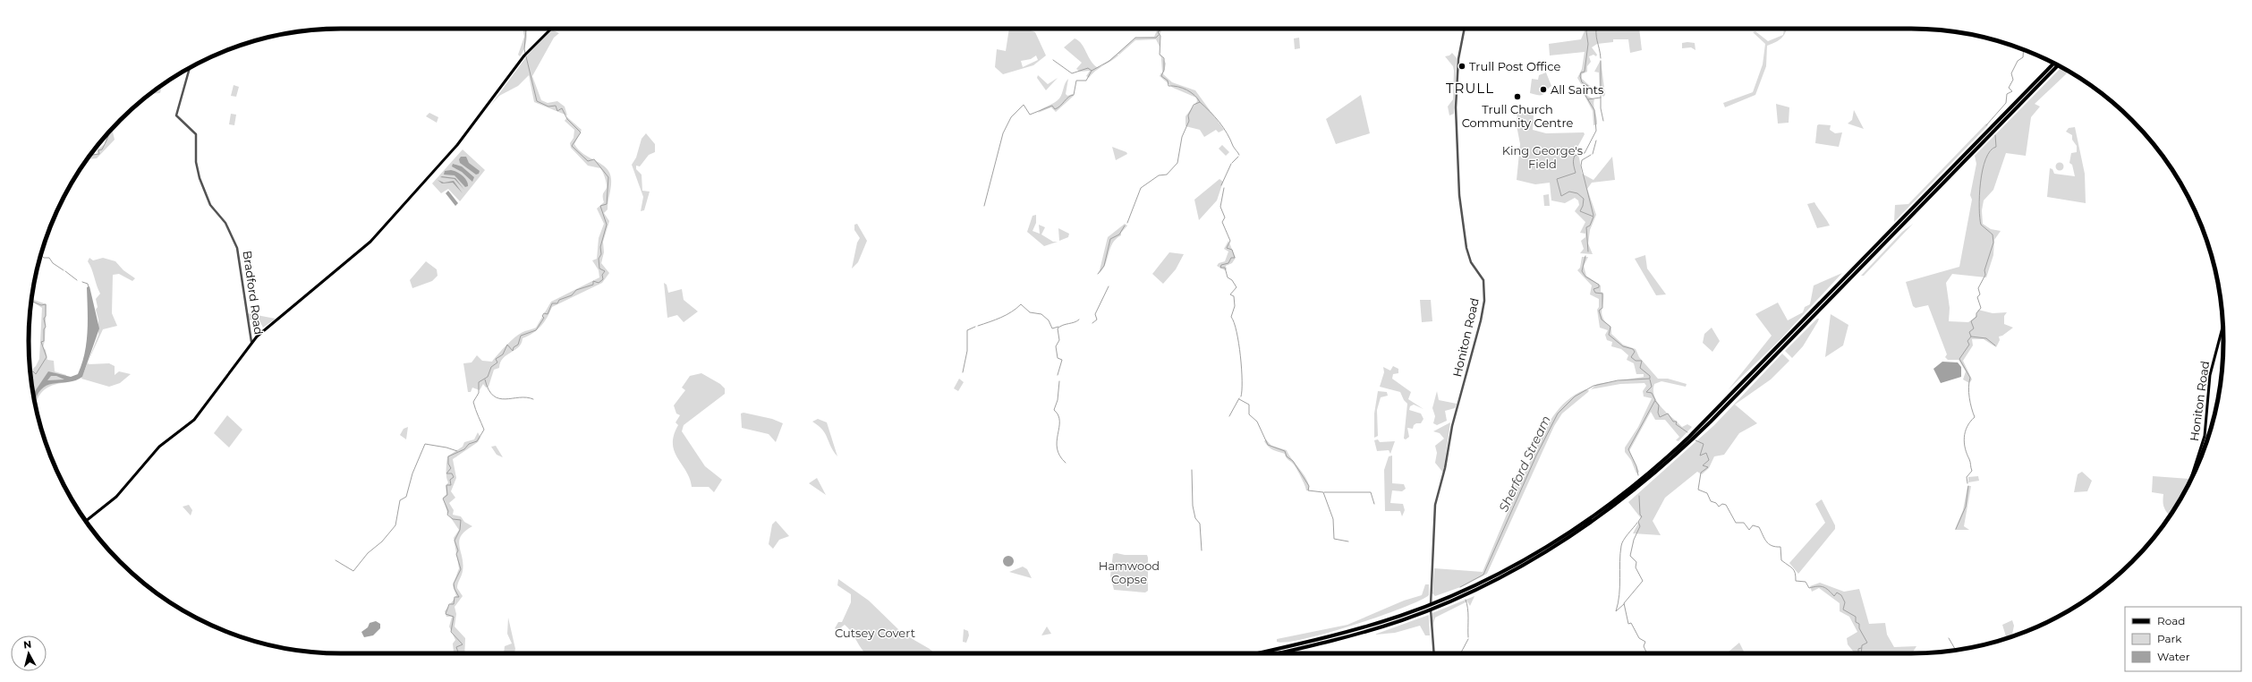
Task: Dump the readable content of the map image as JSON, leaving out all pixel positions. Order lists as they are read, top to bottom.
{
  "streets": {
    "main road": ["Honiton Road"],
    "street": ["Bradford Road"]
  },
  "districts": ["TRULL"],
  "water": ["Sherford Stream"],
  "parks": ["King George's Field", "Hamwood Copse", "Cutsey Covert"],
  "places": ["Trull Post Office", "All Saints", "Trull Church Community Centre"],
  "legend": ["Road", "Park", "Water"],
  "north": "top"
}
